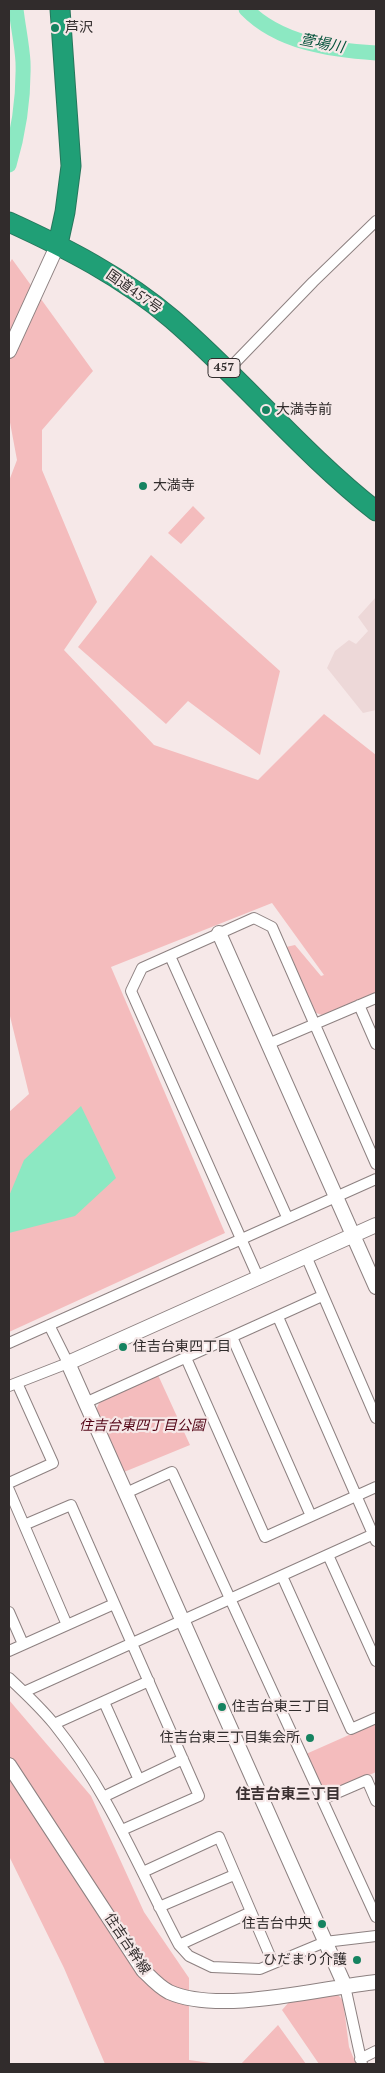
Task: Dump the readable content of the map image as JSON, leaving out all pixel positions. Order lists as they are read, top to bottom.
{
  "streets": {
    "highway": ["国道457号", "457"],
    "street": ["住吉台幹線"]
  },
  "crossings": [
    ["国道457号", "457"]
  ],
  "districts": ["住吉台東三丁目"],
  "water": ["萱場川"],
  "parks": ["住吉台東四丁目公園"],
  "places": [
    "芦沢",
    "大満寺前",
    "大満寺",
    "住吉台東四丁目",
    "住吉台東三丁目",
    "住吉台東三丁目集会所",
    "住吉台中央",
    "ひだまり介護"
  ]
}
